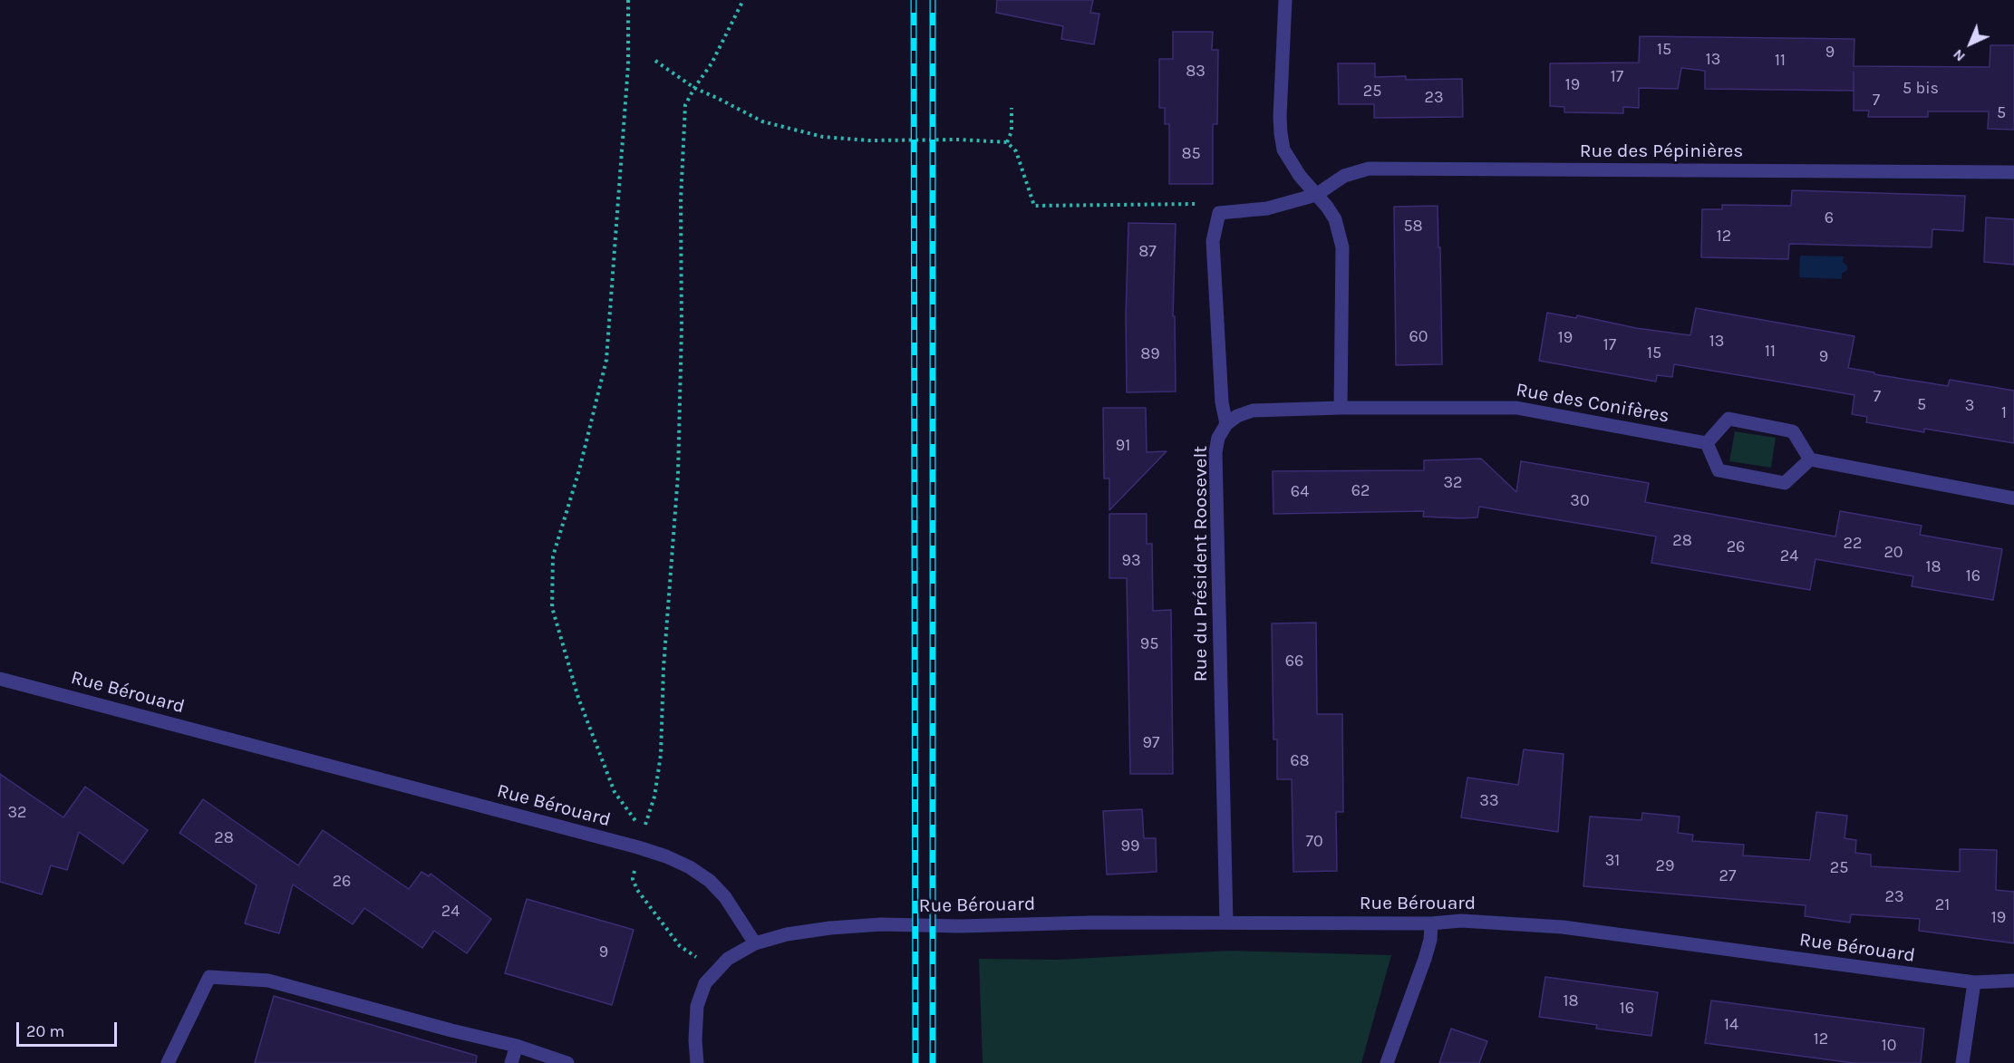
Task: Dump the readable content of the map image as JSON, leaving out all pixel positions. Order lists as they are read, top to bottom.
{
  "streets": {
    "street": [
      "Rue des Pépinières",
      "Rue des Conifères",
      "Rue du Président Roosevelt",
      "Rue Bérouard"
    ]
  },
  "crossings": [
    ["Rue des Conifères", "Rue du Président Roosevelt"],
    ["Rue du Président Roosevelt", "Rue Bérouard"]
  ],
  "house_numbers": [
    "15",
    "9",
    "13",
    "11",
    "83",
    "17",
    "19",
    "5 bis",
    "25",
    "23",
    "7",
    "5",
    "85",
    "6",
    "58",
    "12",
    "87",
    "60",
    "19",
    "13",
    "17",
    "11",
    "15",
    "89",
    "9",
    "7",
    "5",
    "3",
    "1",
    "91",
    "32",
    "62",
    "64",
    "30",
    "28",
    "22",
    "26",
    "20",
    "24",
    "93",
    "18",
    "16",
    "95",
    "66",
    "97",
    "68",
    "33",
    "32",
    "28",
    "70",
    "99",
    "31",
    "29",
    "25",
    "27",
    "26",
    "23",
    "21",
    "24",
    "19",
    "9",
    "18",
    "16",
    "14",
    "12",
    "10"
  ],
  "scale_bar": "20 m",
  "north": "bottom left"
}
